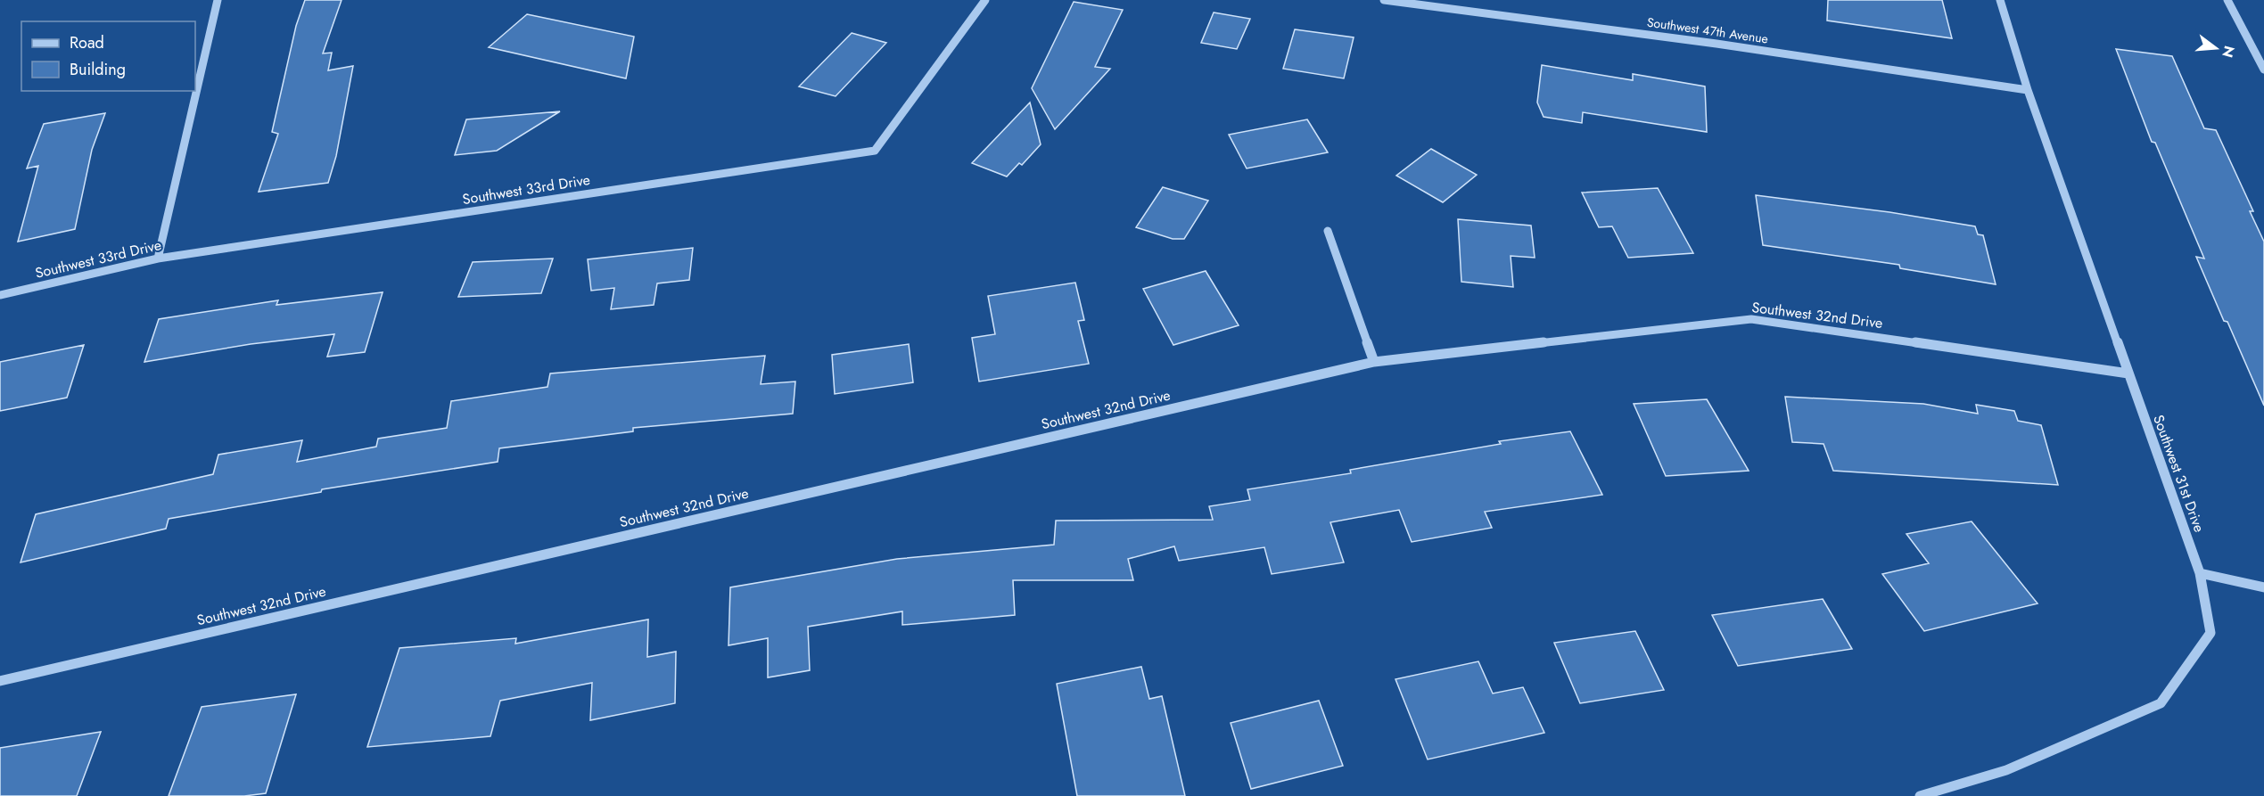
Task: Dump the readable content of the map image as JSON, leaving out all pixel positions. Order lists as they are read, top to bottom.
{
  "streets": {
    "street": [
      "Southwest 47th Avenue",
      "Southwest 33rd Drive",
      "Southwest 32nd Drive",
      "Southwest 31st Drive"
    ]
  },
  "crossings": [
    ["Southwest 47th Avenue", "Southwest 31st Drive"],
    ["Southwest 32nd Drive", "Southwest 31st Drive"]
  ],
  "legend": ["Road", "Building"],
  "north": "right"
}
